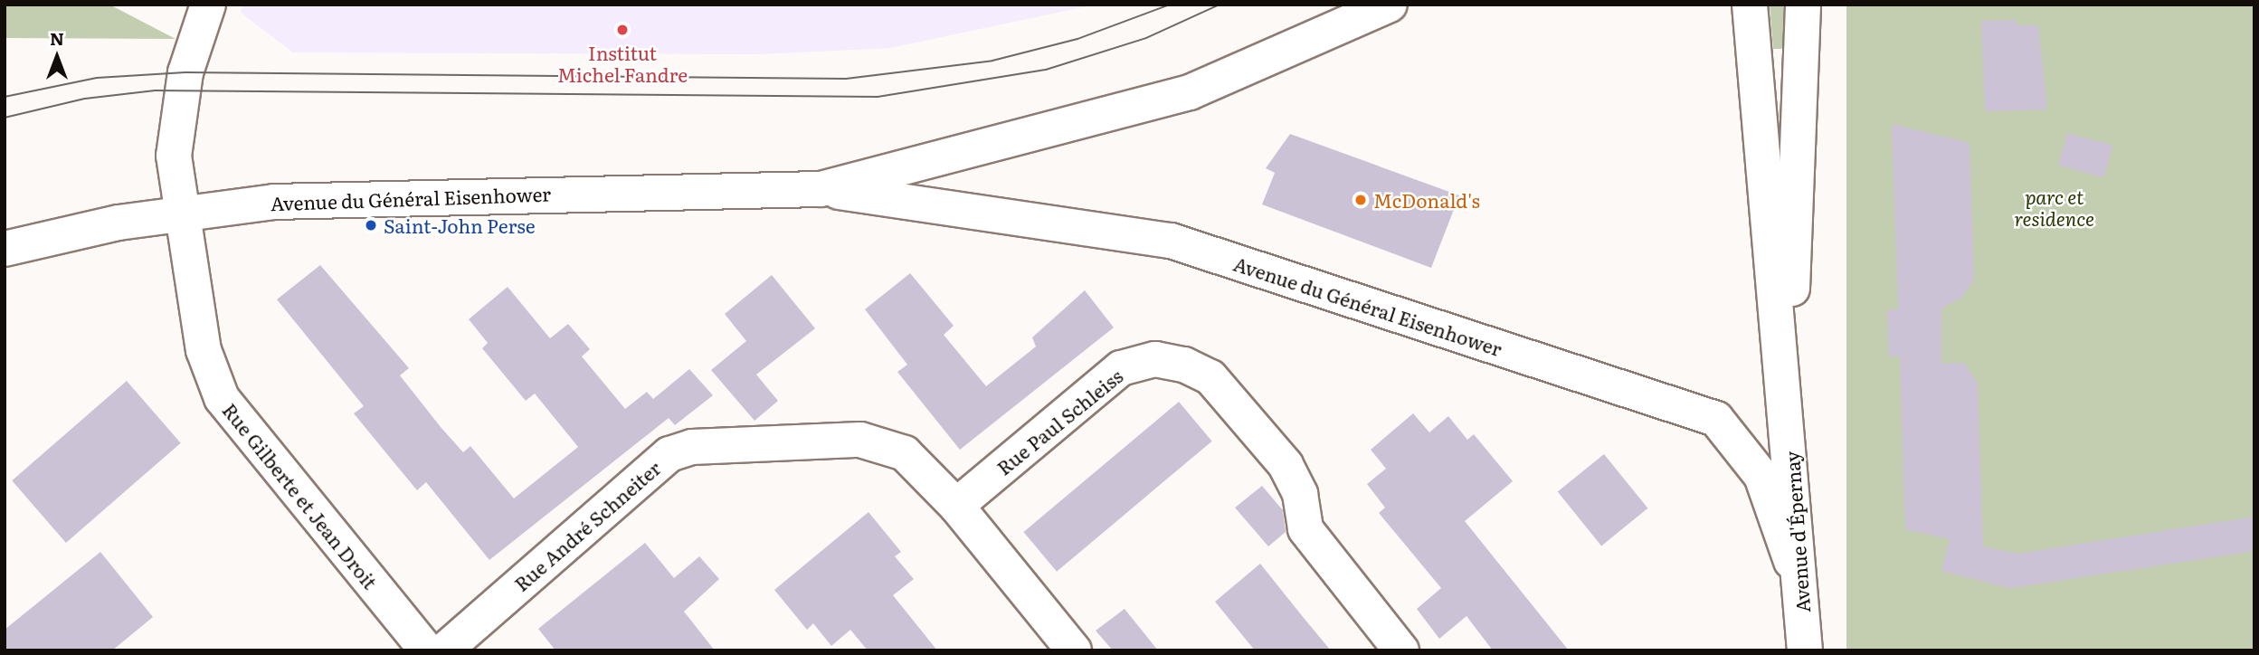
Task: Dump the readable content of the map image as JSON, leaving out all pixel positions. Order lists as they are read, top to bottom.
{
  "streets": {
    "street": [
      "Avenue du Général Eisenhower",
      "Rue Paul Schleiss",
      "Rue Gilberte et Jean Droit",
      "Rue André Schneiter",
      "Avenue d'Épernay"
    ]
  },
  "crossings": [
    ["Avenue du Général Eisenhower", "Rue Gilberte et Jean Droit"],
    ["Avenue du Général Eisenhower", "Avenue d'Épernay"],
    ["Rue Paul Schleiss", "Rue André Schneiter"]
  ],
  "parks": ["parc et residence"],
  "places": ["Institut Michel Fandre", "McDonald's", "Saint-John Perse"],
  "north": "top"
}
